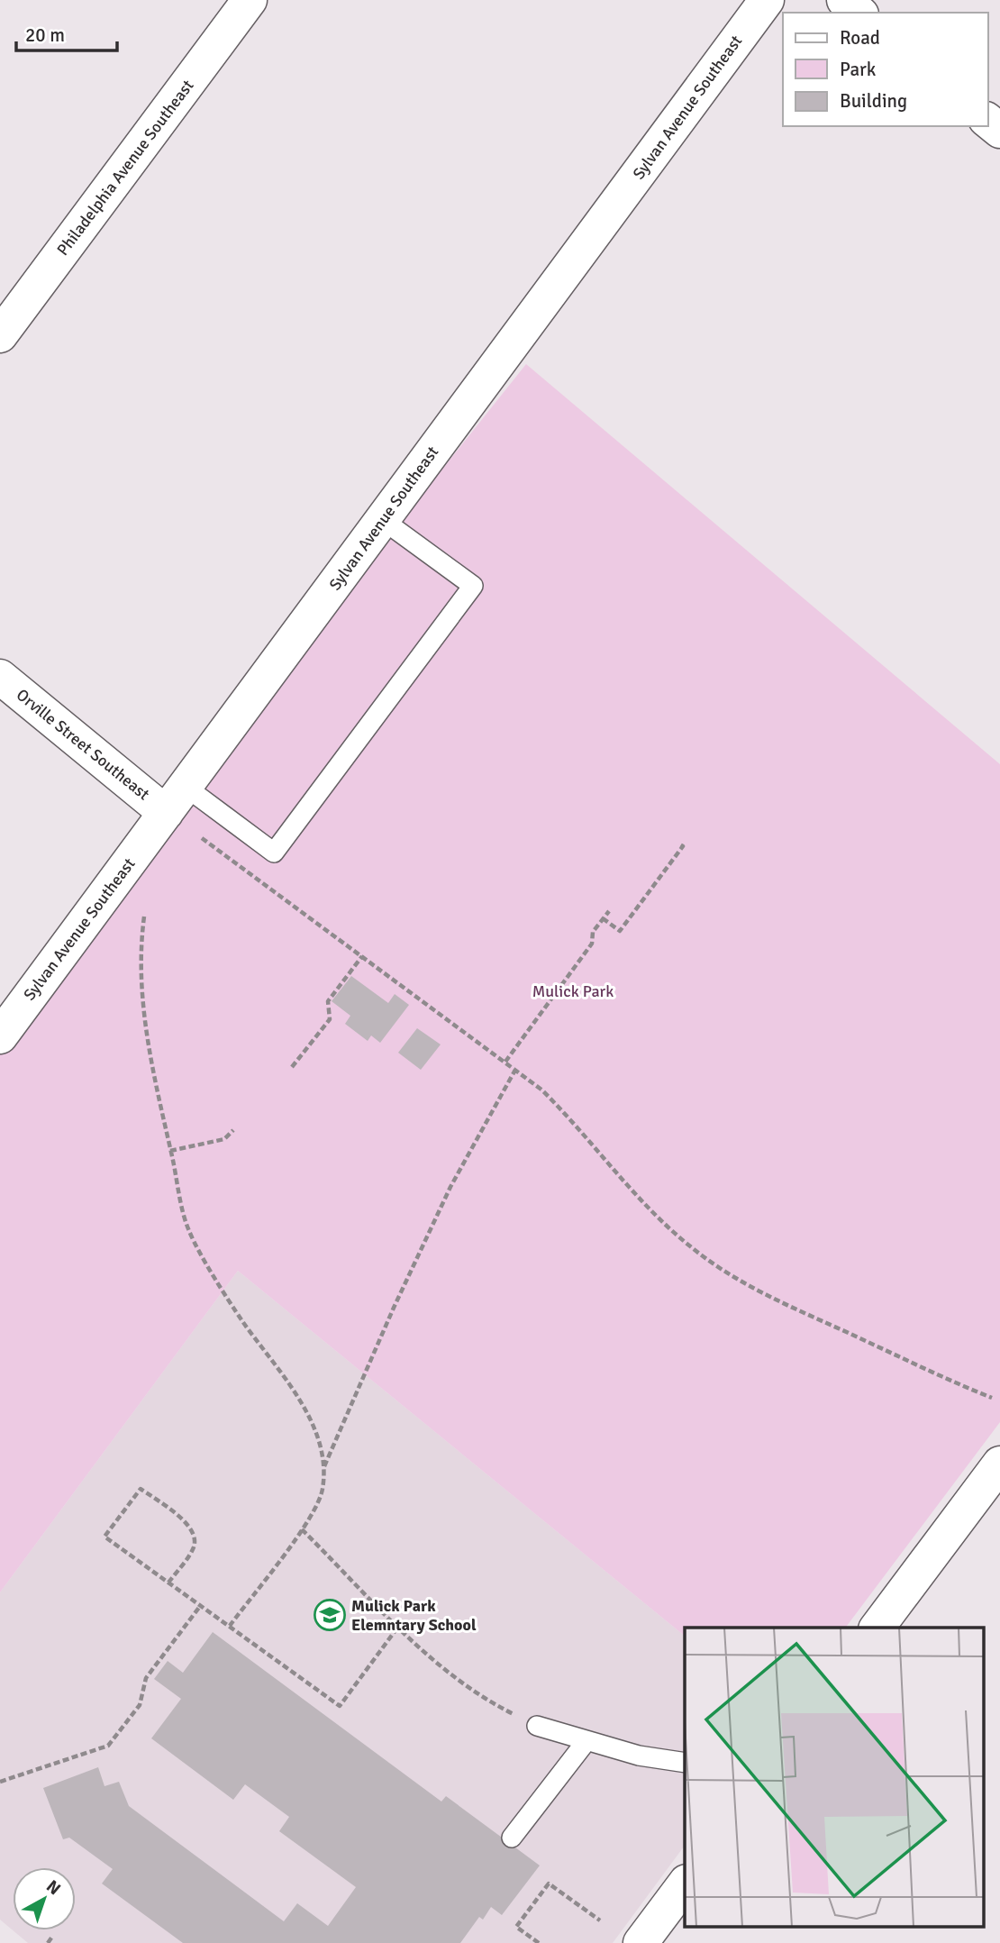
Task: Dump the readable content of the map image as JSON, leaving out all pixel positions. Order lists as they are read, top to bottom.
{
  "streets": {
    "street": ["Sylvan Avenue Southeast", "Philadelphia Avenue Southeast", "Orville Street Southeast"]
  },
  "crossings": [
    ["Sylvan Avenue Southeast", "Orville Street Southeast"]
  ],
  "parks": ["Mulick Park"],
  "places": {
    "school or university": ["Mulick Park Elemntary School"]
  },
  "legend": ["Road", "Park", "Building"],
  "scale_bar": "20 m",
  "north": "top right"
}
